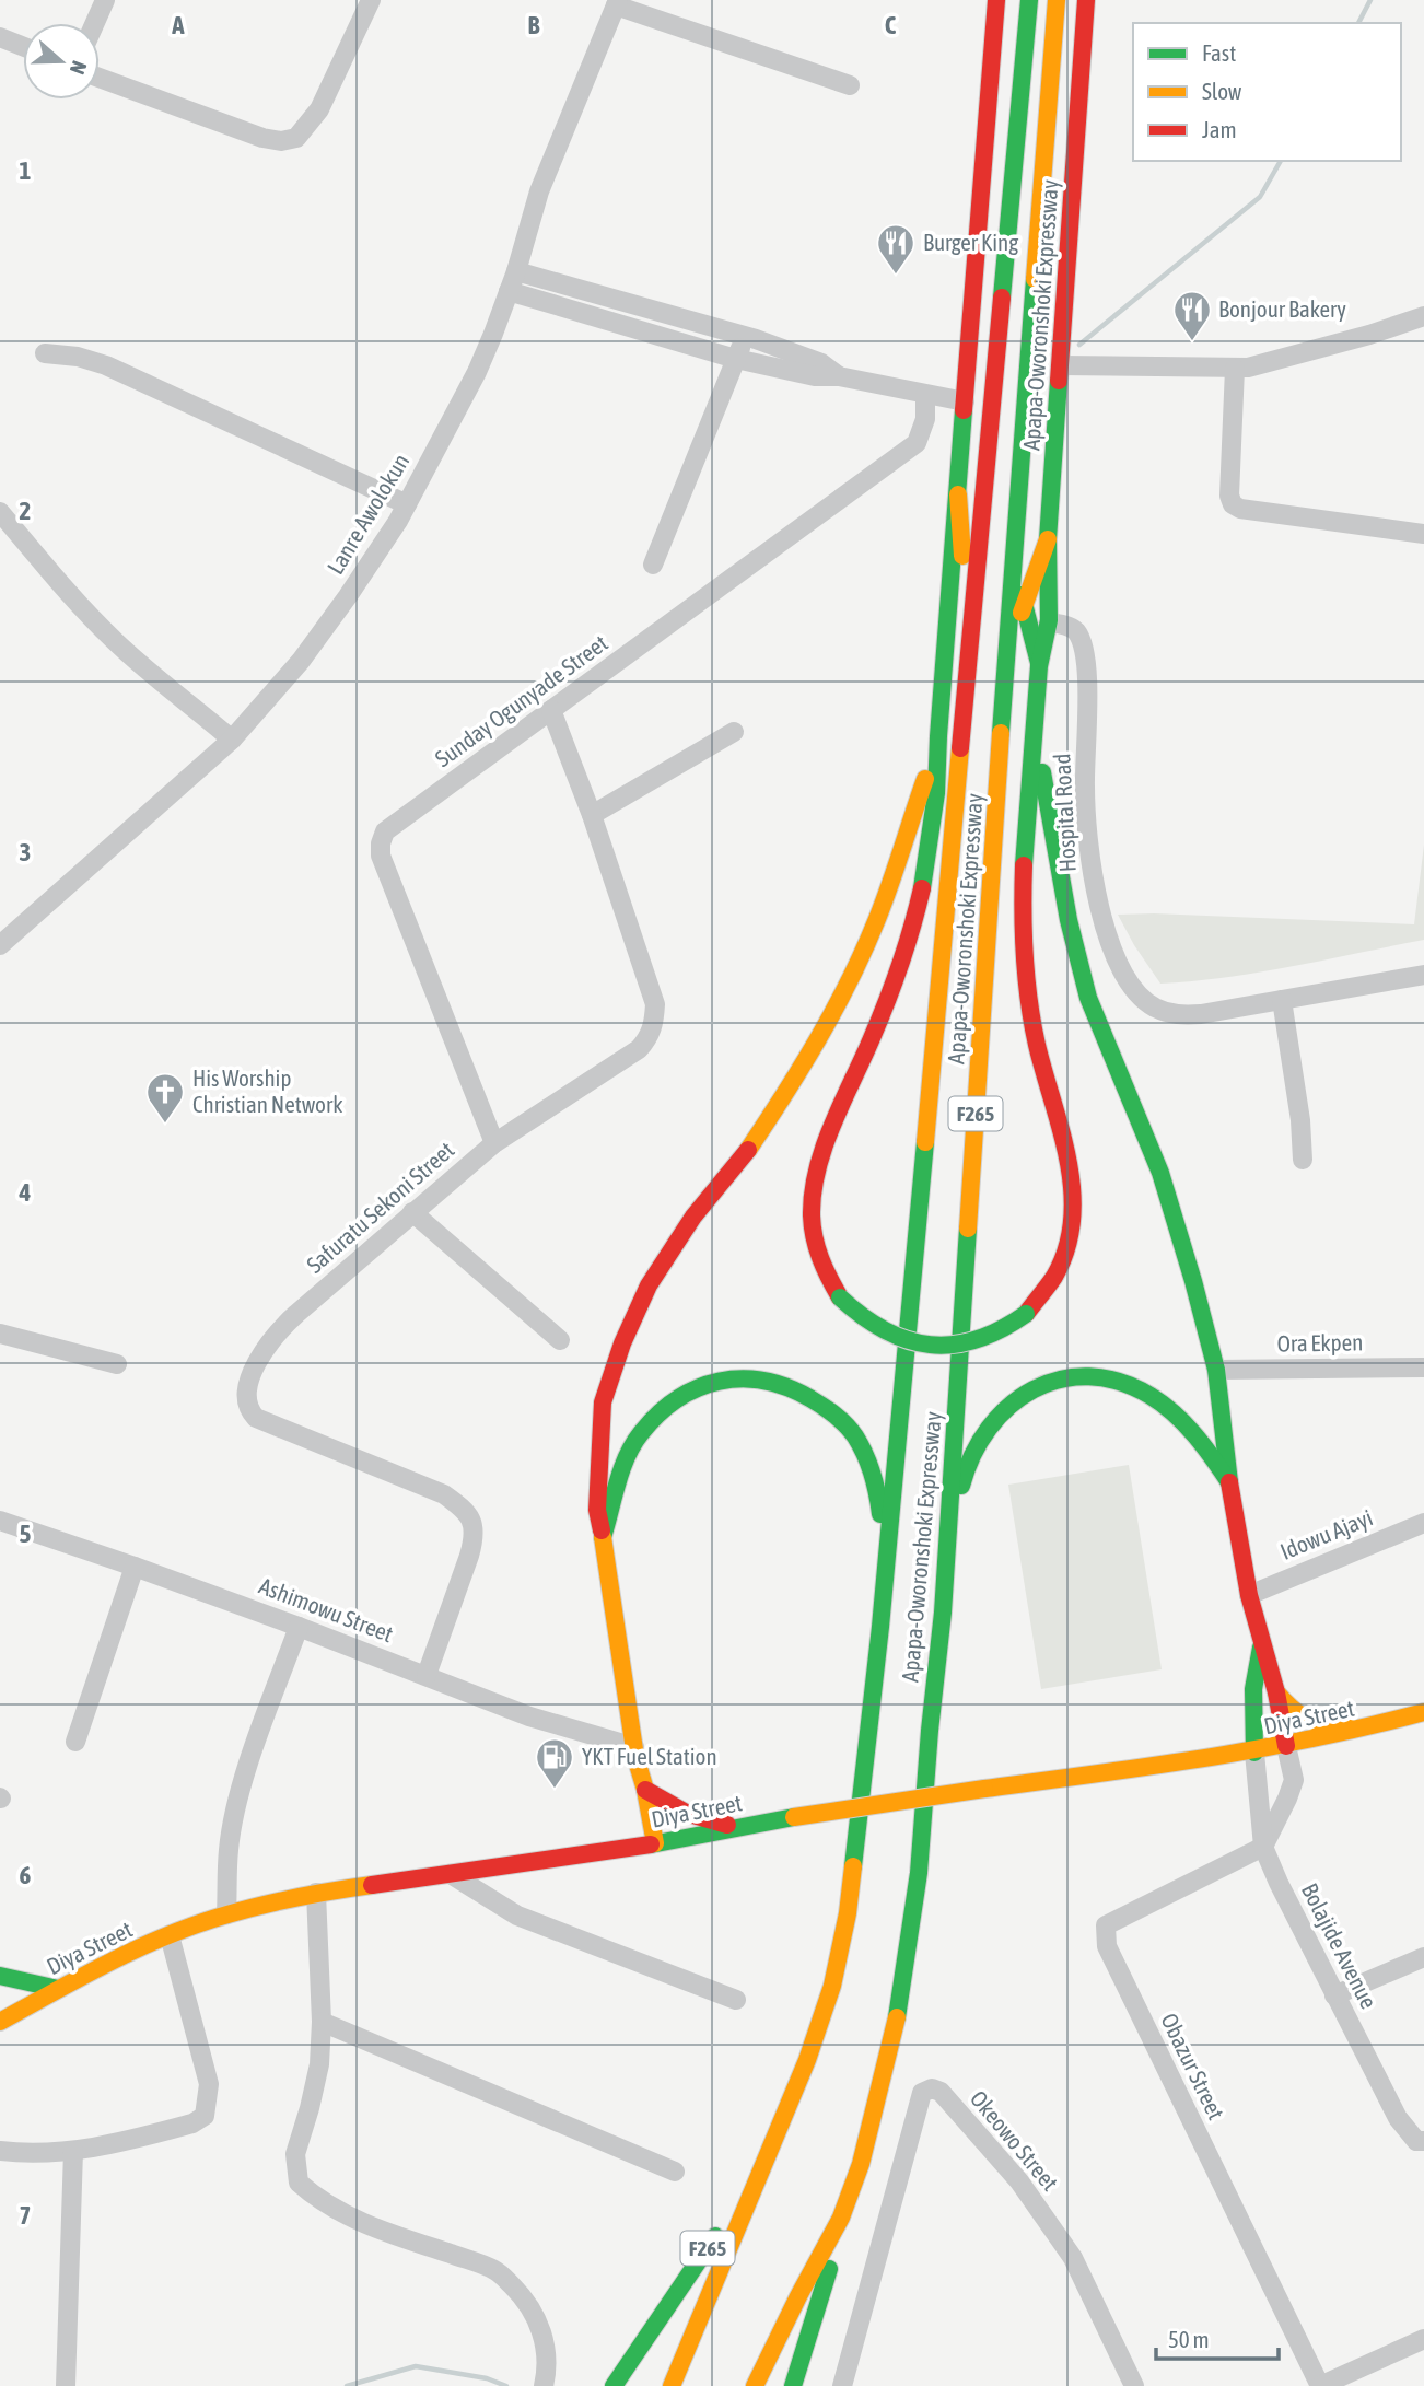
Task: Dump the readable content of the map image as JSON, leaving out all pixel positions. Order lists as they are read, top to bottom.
{
  "streets": {
    "main road": ["Apapa-Oworonshoki Expressway", "F265", "Diya Street"],
    "street": [
      "Lanre Awolokun",
      "Sunday Ogunyade Street",
      "Hospital Road",
      "Safuratu Sekoni Street",
      "Ora Ekpen",
      "Idowu Ajayi",
      "Ashimowu Street",
      "Bolajide Avenue",
      "Obazur Street",
      "Okeowo Street"
    ]
  },
  "crossings": [
    ["Apapa-Oworonshoki Expressway", "Hospital Road"],
    ["Apapa-Oworonshoki Expressway", "F265"],
    ["Sunday Ogunyade Street", "Safuratu Sekoni Street"],
    ["Safuratu Sekoni Street", "Ashimowu Street"],
    ["Diya Street", "Bolajide Avenue"],
    ["Bolajide Avenue", "Obazur Street"]
  ],
  "places": {
    "restaurant": ["Burger King", "Bonjour Bakery"],
    "church": ["His Worship Christian Network"],
    "fuel station": ["YKT Fuel Station"]
  },
  "legend": ["Fast", "Slow", "Jam"],
  "scale_bar": "50 m",
  "north": "right",
  "grid": {
    "columns": ["A", "B", "C"],
    "rows": [
      "1",
      "2",
      "3",
      "4",
      "5",
      "6",
      "7"
    ]
  }
}
